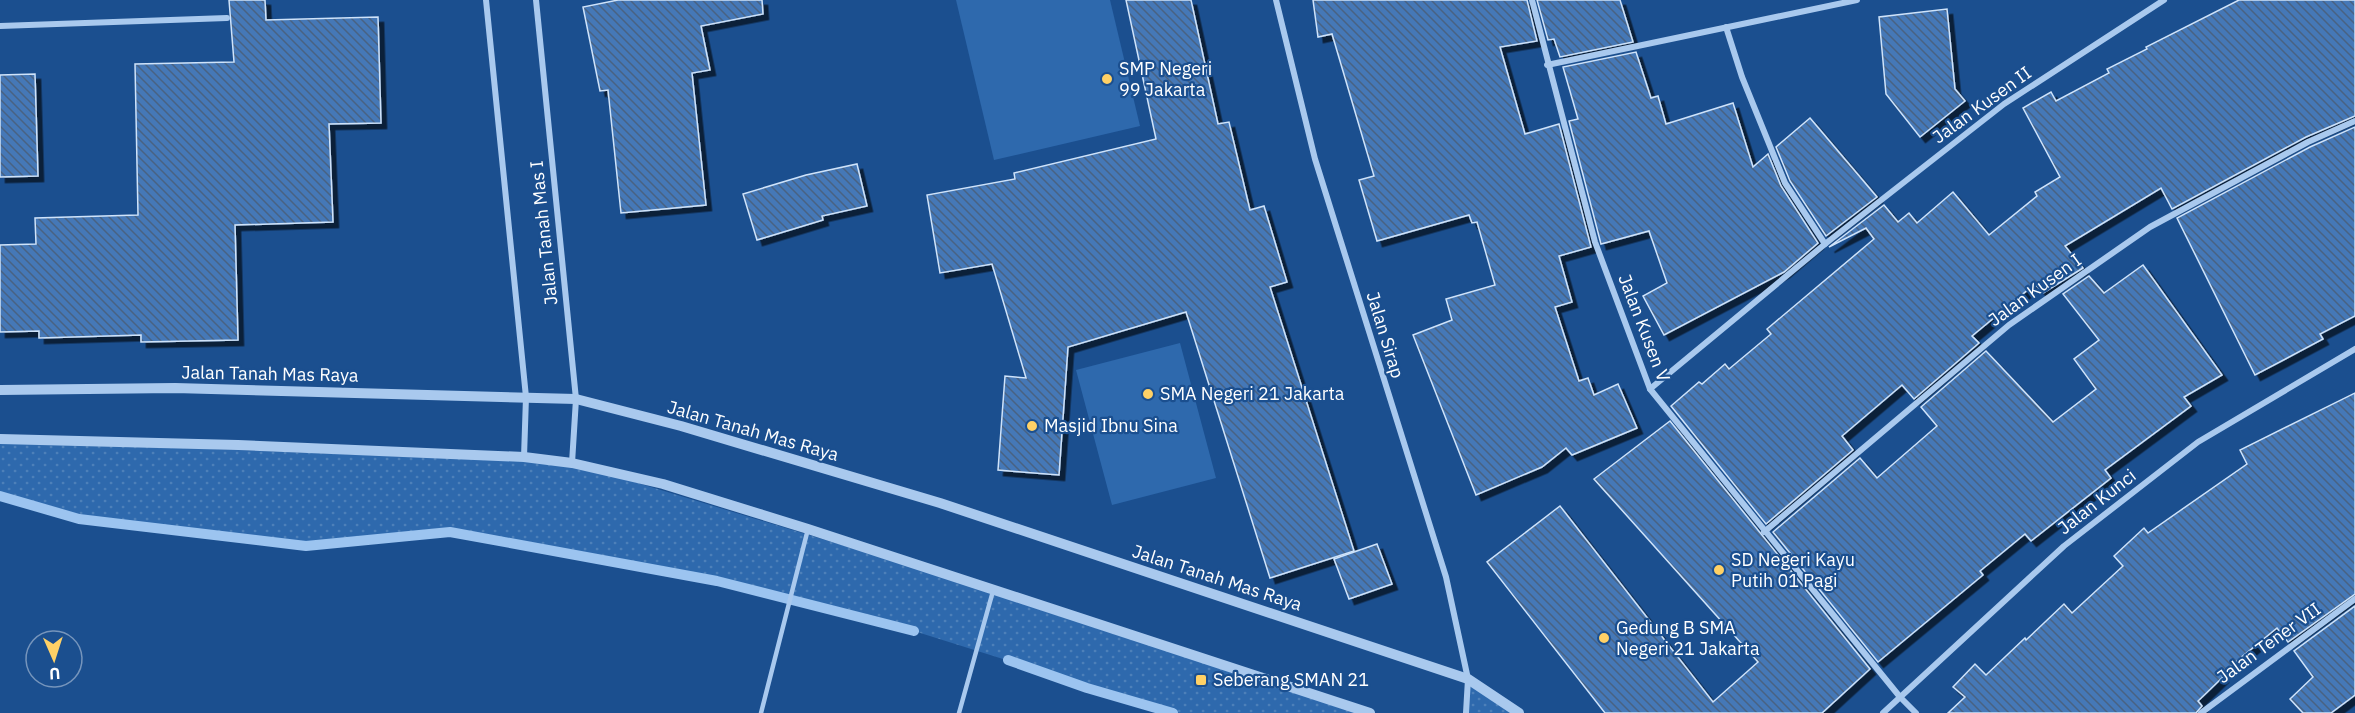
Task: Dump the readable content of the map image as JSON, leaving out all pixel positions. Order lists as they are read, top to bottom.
{
  "streets": {
    "street": [
      "Jalan Kusen II",
      "Jalan Tanah Mas I",
      "Jalan Kusen I",
      "Jalan Kusen V",
      "Jalan Sirap",
      "Jalan Tanah Mas Raya",
      "Jalan Kunci",
      "Jalan Tener VII"
    ]
  },
  "crossings": [
    ["Jalan Kusen II", "Jalan Kusen V"],
    ["Jalan Tanah Mas I", "Jalan Tanah Mas Raya"],
    ["Jalan Kusen I", "Jalan Kusen V"],
    ["Jalan Kusen V", "Jalan Kunci"],
    ["Jalan Sirap", "Jalan Tanah Mas Raya"]
  ],
  "places": {
    "other": [
      "SMP Negeri 99 Jakarta",
      "SMA Negeri 21 Jakarta",
      "Masjid Ibnu Sina",
      "SD Negeri Kayu Putih 01 Pagi",
      "Gedung B SMA Negeri 21 Jakarta"
    ],
    "transit": ["Seberang SMAN 21"]
  },
  "north": "bottom"
}
